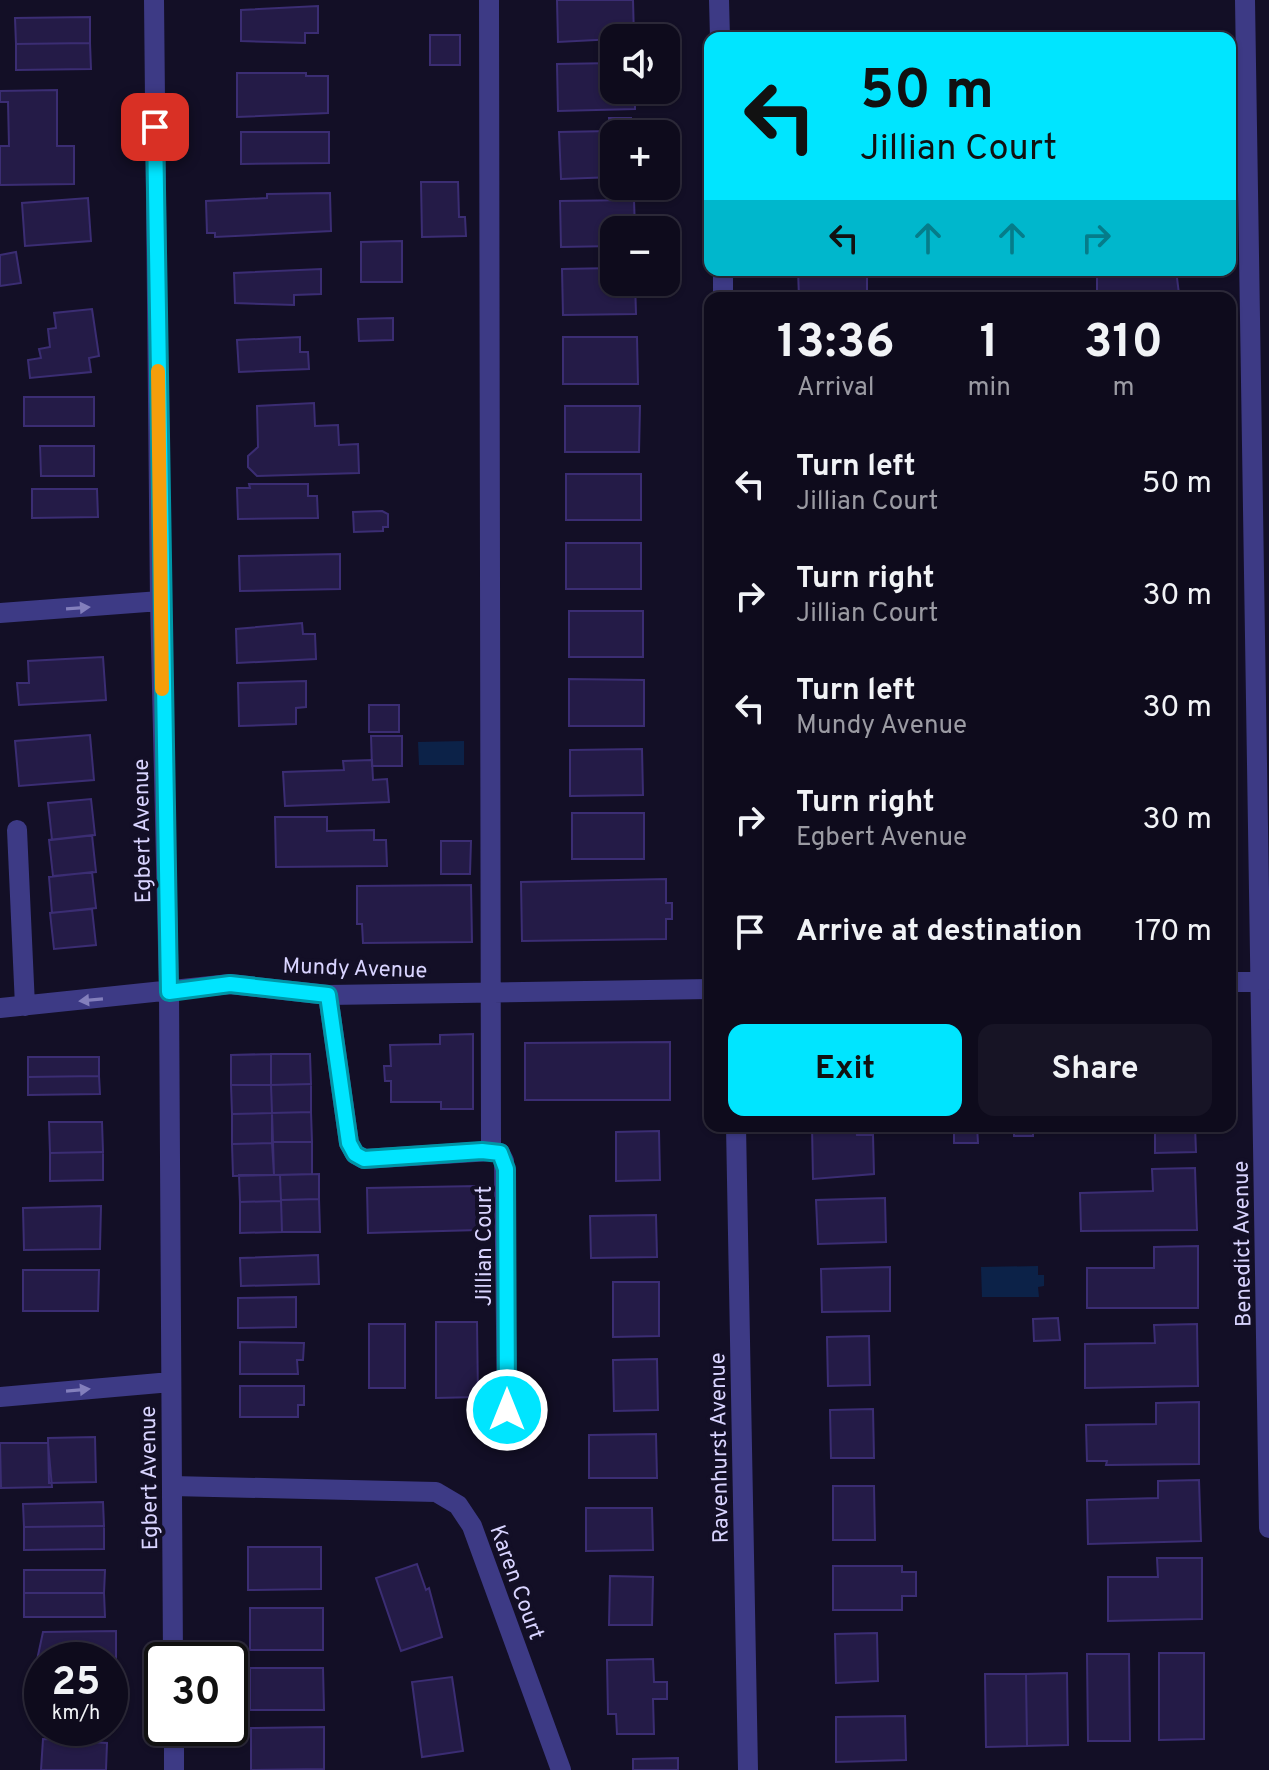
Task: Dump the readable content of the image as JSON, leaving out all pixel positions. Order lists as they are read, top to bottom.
{
  "streets": {
    "street": [
      "Egbert Avenue",
      "Mundy Avenue",
      "Benedict Avenue",
      "Jillian Court",
      "Ravenhurst Avenue",
      "Karen Court"
    ]
  },
  "crossings": [
    ["Egbert Avenue", "Mundy Avenue"],
    ["Egbert Avenue", "Karen Court"]
  ],
  "page": {
    "map_buttons": ["+", "−"],
    "turn": ["50 m", "Jillian Court"],
    "eta": [
      "13:36",
      "Arrival",
      "1",
      "min",
      "310",
      "m"
    ],
    "list": [
      {
        "name": "Turn left",
        "note": "Jillian Court",
        "value": "50 m"
      },
      {
        "name": "Turn right",
        "note": "Jillian Court",
        "value": "30 m"
      },
      {
        "name": "Turn left",
        "note": "Mundy Avenue",
        "value": "30 m"
      },
      {
        "name": "Turn right",
        "note": "Egbert Avenue",
        "value": "30 m"
      },
      {
        "name": "Arrive at destination",
        "value": "170 m"
      }
    ],
    "buttons": ["Exit", "Share"],
    "speed": "25 km/h",
    "limit": "30"
  }
}
